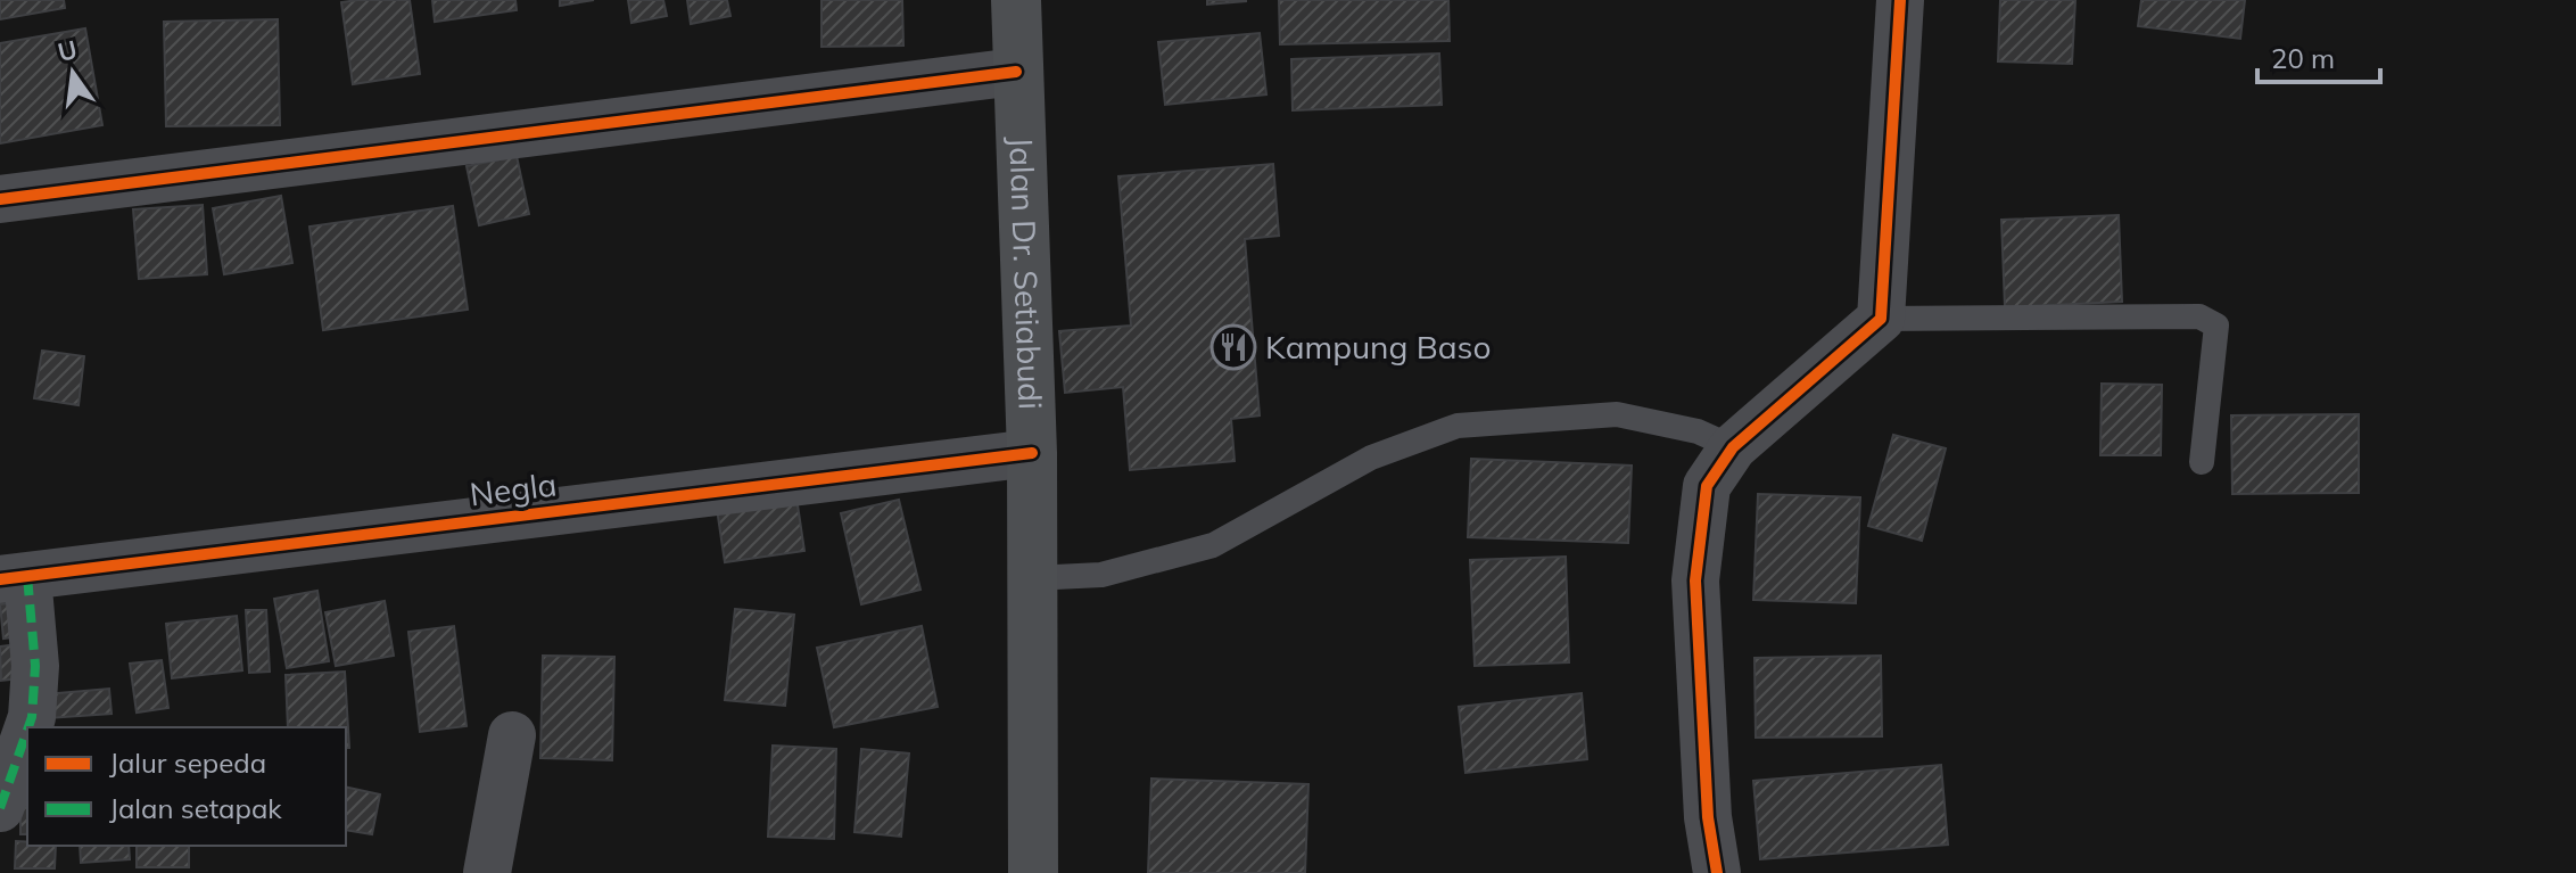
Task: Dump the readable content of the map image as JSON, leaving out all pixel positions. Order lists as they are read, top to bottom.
{
  "streets": {
    "main road": ["Jalan Dr. Setiabudi"],
    "street": ["Negla"]
  },
  "crossings": [
    ["Jalan Dr. Setiabudi", "Negla"]
  ],
  "places": {
    "restaurant": ["Kampung Baso"]
  },
  "legend": ["Jalur sepeda", "Jalan setapak"],
  "scale_bar": "20 m",
  "north": "top"
}
